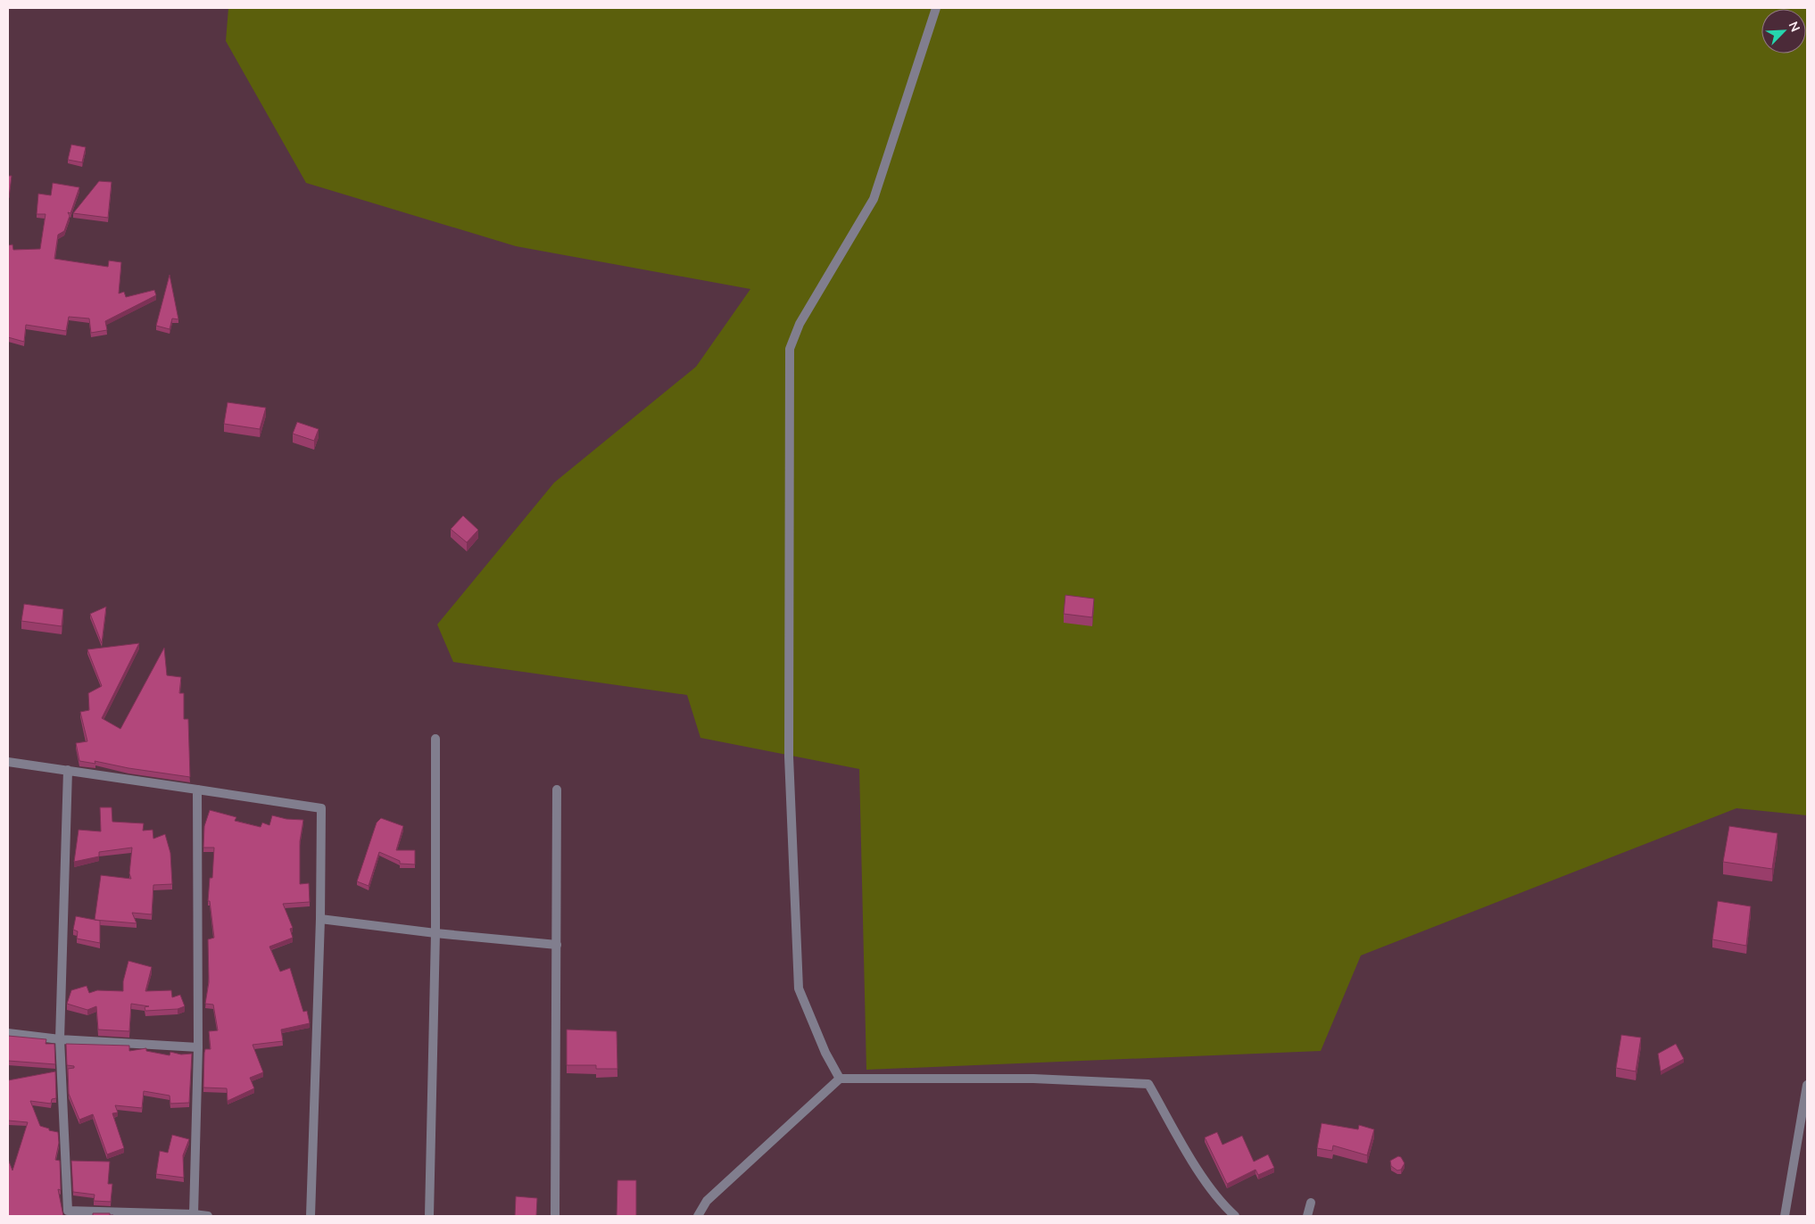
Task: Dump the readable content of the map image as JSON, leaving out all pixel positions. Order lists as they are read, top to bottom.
{
  "north": "top right"
}
